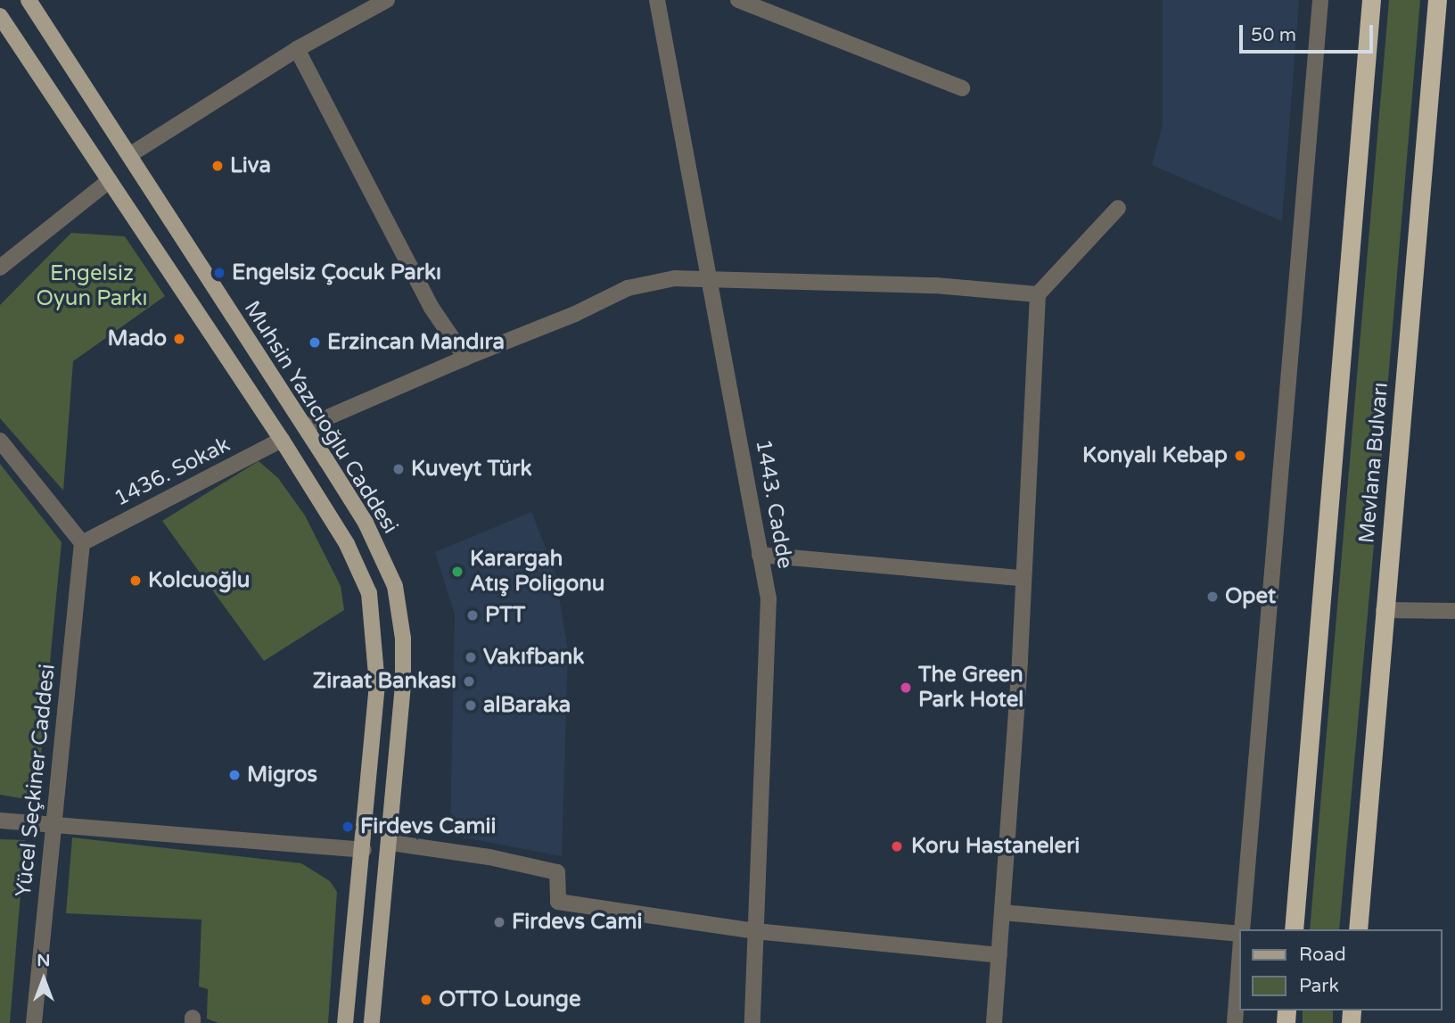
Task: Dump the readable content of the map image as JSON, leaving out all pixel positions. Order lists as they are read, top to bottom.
{
  "streets": {
    "highway": ["Mevlana Bulvarı"],
    "main road": ["Muhsin Yazıcıoğlu Caddesi"],
    "street": ["1436. Sokak", "1443. Cadde", "Yücel Seçkiner Caddesi"]
  },
  "crossings": [
    ["Muhsin Yazıcıoğlu Caddesi", "1436. Sokak"],
    ["1436. Sokak", "Yücel Seçkiner Caddesi"]
  ],
  "parks": ["Engelsiz Oyun Parkı"],
  "places": [
    "Liva",
    "Engelsiz Çocuk Parkı",
    "Mado",
    "Erzincan Mandıra",
    "Konyalı Kebap",
    "Kuveyt Türk",
    "Karargah Atış Poligonu",
    "Kolcuoğlu",
    "Opet",
    "PTT",
    "Vakıfbank",
    "Ziraat Bankası",
    "The Green Park Hotel",
    "alBaraka",
    "Migros",
    "Firdevs Camii",
    "Koru Hastaneleri",
    "Firdevs Cami",
    "OTTO Lounge"
  ],
  "legend": ["Road", "Park"],
  "scale_bar": "50 m",
  "north": "top"
}
